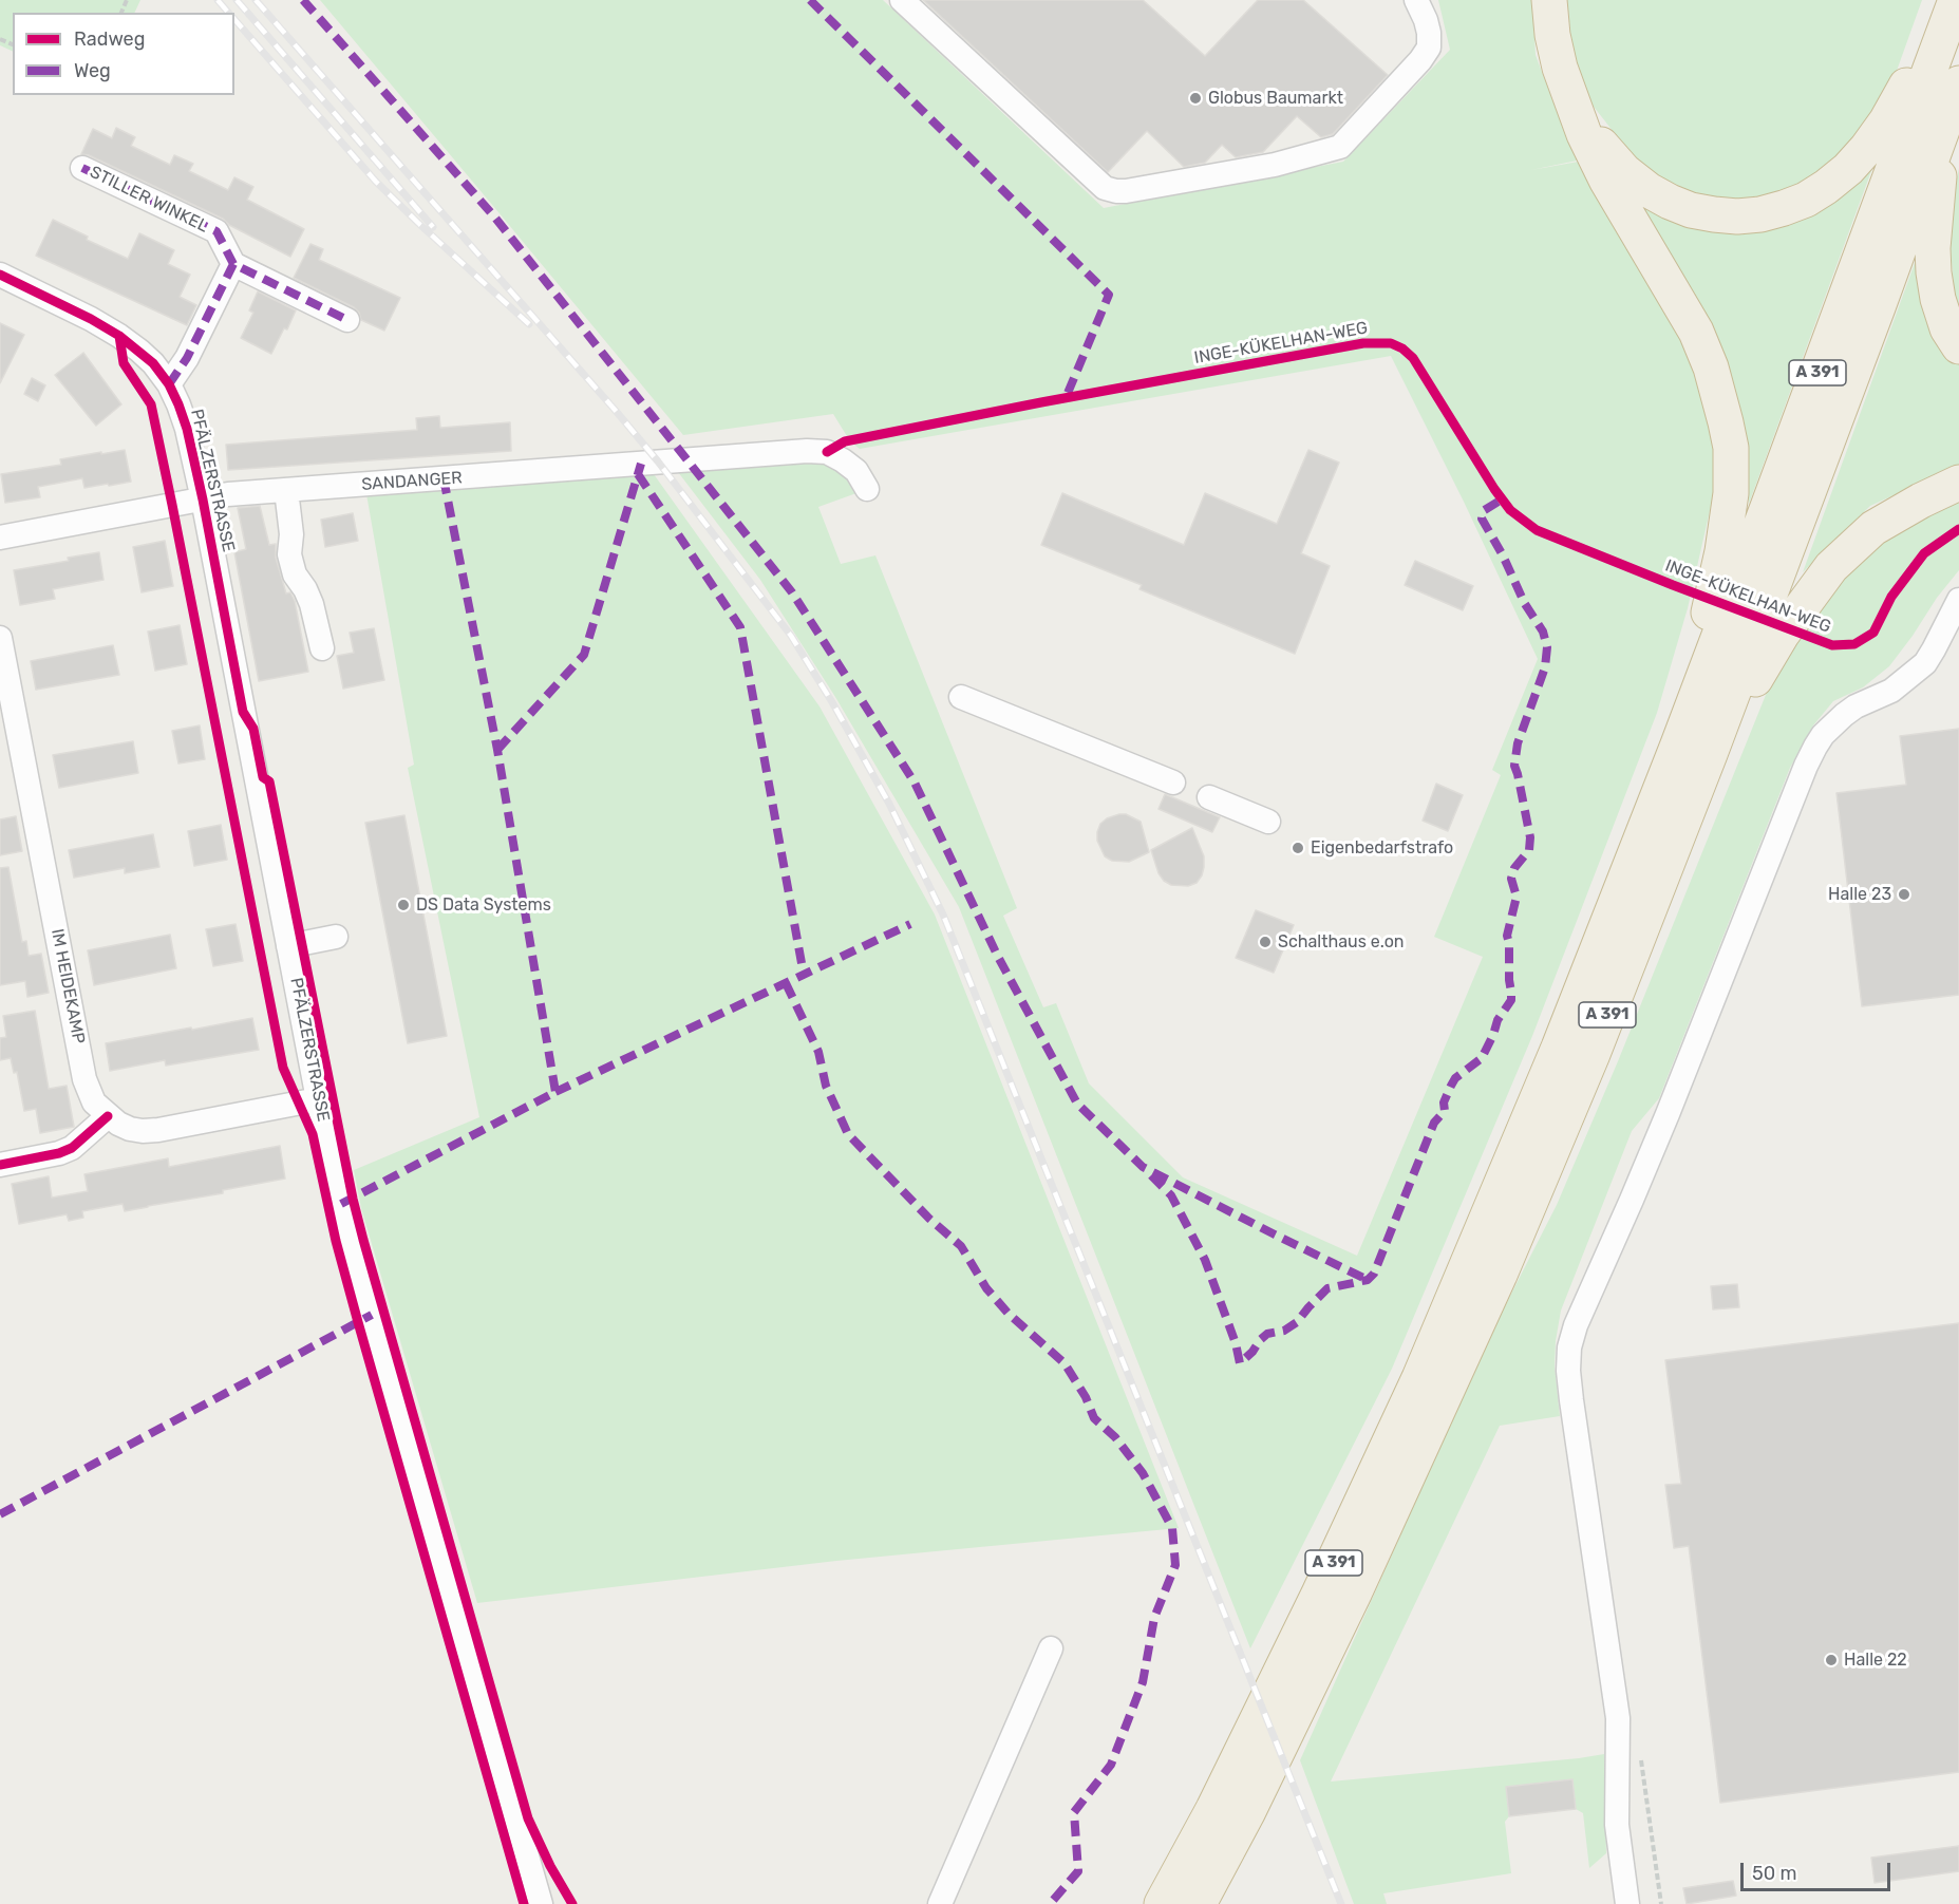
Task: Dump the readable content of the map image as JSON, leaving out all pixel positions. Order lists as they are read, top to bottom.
{
  "streets": {
    "highway": ["A 391"],
    "street": [
      "STILLER WINKEL",
      "PFÄLZERSTRASSE",
      "SANDANGER",
      "IM HEIDEKAMP"
    ],
    "cycle path": ["INGE-KÜKELHAN-WEG"]
  },
  "crossings": [
    ["PFÄLZERSTRASSE", "SANDANGER"],
    ["PFÄLZERSTRASSE", "IM HEIDEKAMP"]
  ],
  "places": [
    "Globus Baumarkt",
    "Eigenbedarfstrafo",
    "Halle 23",
    "DS Data Systems",
    "Schalthaus e.on",
    "Halle 22"
  ],
  "legend": ["Radweg", "Weg"],
  "scale_bar": "50 m"
}
